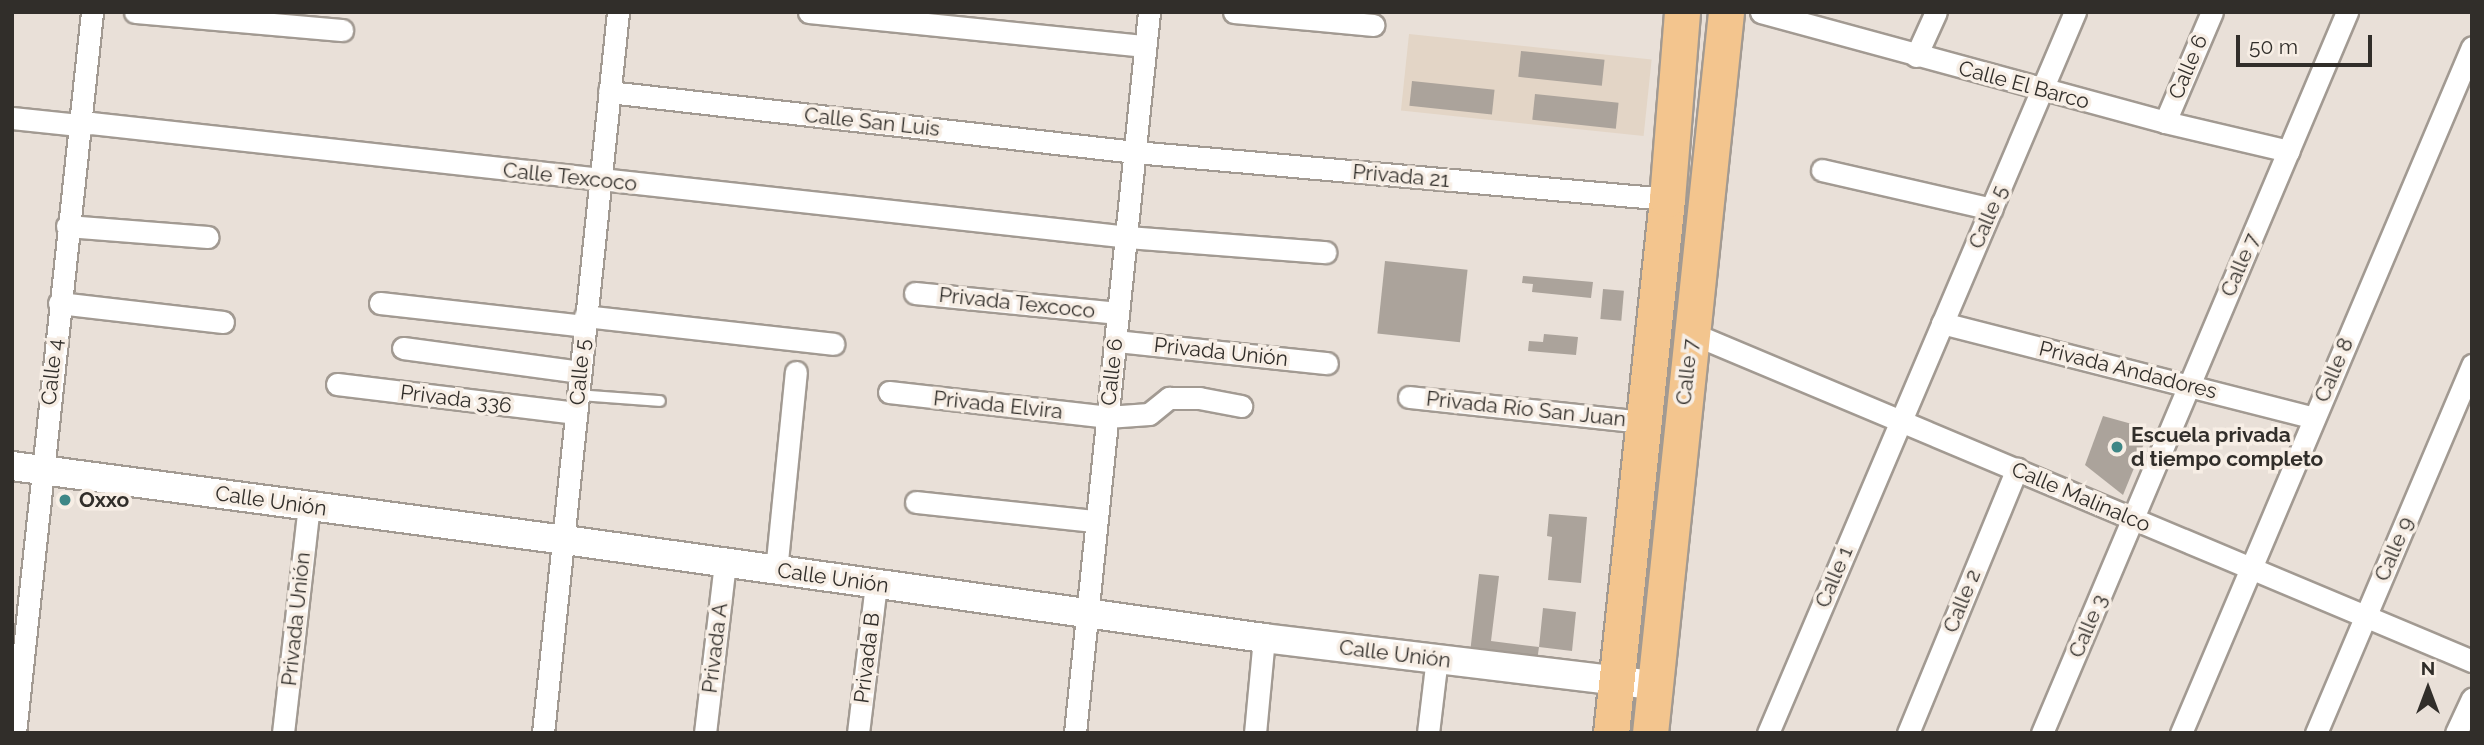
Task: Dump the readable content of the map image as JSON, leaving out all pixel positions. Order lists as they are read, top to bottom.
{
  "streets": {
    "main road": ["Calle 7"],
    "street": [
      "Calle 6",
      "Calle El Barco",
      "Calle San Luis",
      "Privada 21",
      "Calle Texcoco",
      "Calle 5",
      "Privada Texcoco",
      "Privada Unión",
      "Privada Andadores",
      "Calle 8",
      "Calle 4",
      "Privada 336",
      "Privada Elvira",
      "Privada Río San Juan",
      "Calle Malinalco",
      "Calle Unión",
      "Calle 9",
      "Calle 1",
      "Calle 2",
      "Calle 3",
      "Privada A",
      "Privada B"
    ]
  },
  "crossings": [
    ["Calle 6", "Calle El Barco"],
    ["Calle 6", "Calle San Luis"],
    ["Calle 6", "Privada 21"],
    ["Calle 6", "Calle Texcoco"],
    ["Calle 6", "Privada Texcoco"],
    ["Calle 6", "Privada Unión"],
    ["Calle 6", "Privada Elvira"],
    ["Calle 6", "Calle Unión"],
    ["Calle El Barco", "Calle 5"],
    ["Calle El Barco", "Calle 7"],
    ["Calle San Luis", "Privada 21"],
    ["Calle San Luis", "Calle 5"],
    ["Privada 21", "Calle 7"],
    ["Calle Texcoco", "Calle 5"],
    ["Calle Texcoco", "Calle 4"],
    ["Calle 5", "Privada Andadores"],
    ["Calle 5", "Privada 336"],
    ["Calle 5", "Calle Malinalco"],
    ["Calle 5", "Calle Unión"],
    ["Calle 5", "Calle 1"],
    ["Calle 7", "Privada Andadores"],
    ["Calle 7", "Privada Río San Juan"],
    ["Calle 7", "Calle Malinalco"],
    ["Calle 7", "Calle Unión"],
    ["Calle 7", "Calle 3"],
    ["Privada Unión", "Calle Unión"],
    ["Privada Andadores", "Calle 8"],
    ["Calle 8", "Calle Malinalco"],
    ["Calle 4", "Calle Unión"],
    ["Calle Malinalco", "Calle 9"],
    ["Calle Malinalco", "Calle 1"],
    ["Calle Malinalco", "Calle 2"],
    ["Calle Malinalco", "Calle 3"],
    ["Calle Unión", "Privada A"],
    ["Calle Unión", "Privada B"]
  ],
  "places": ["Escuela privada d tiempo completo", "Oxxo"],
  "scale_bar": "50 m",
  "north": "top"
}
